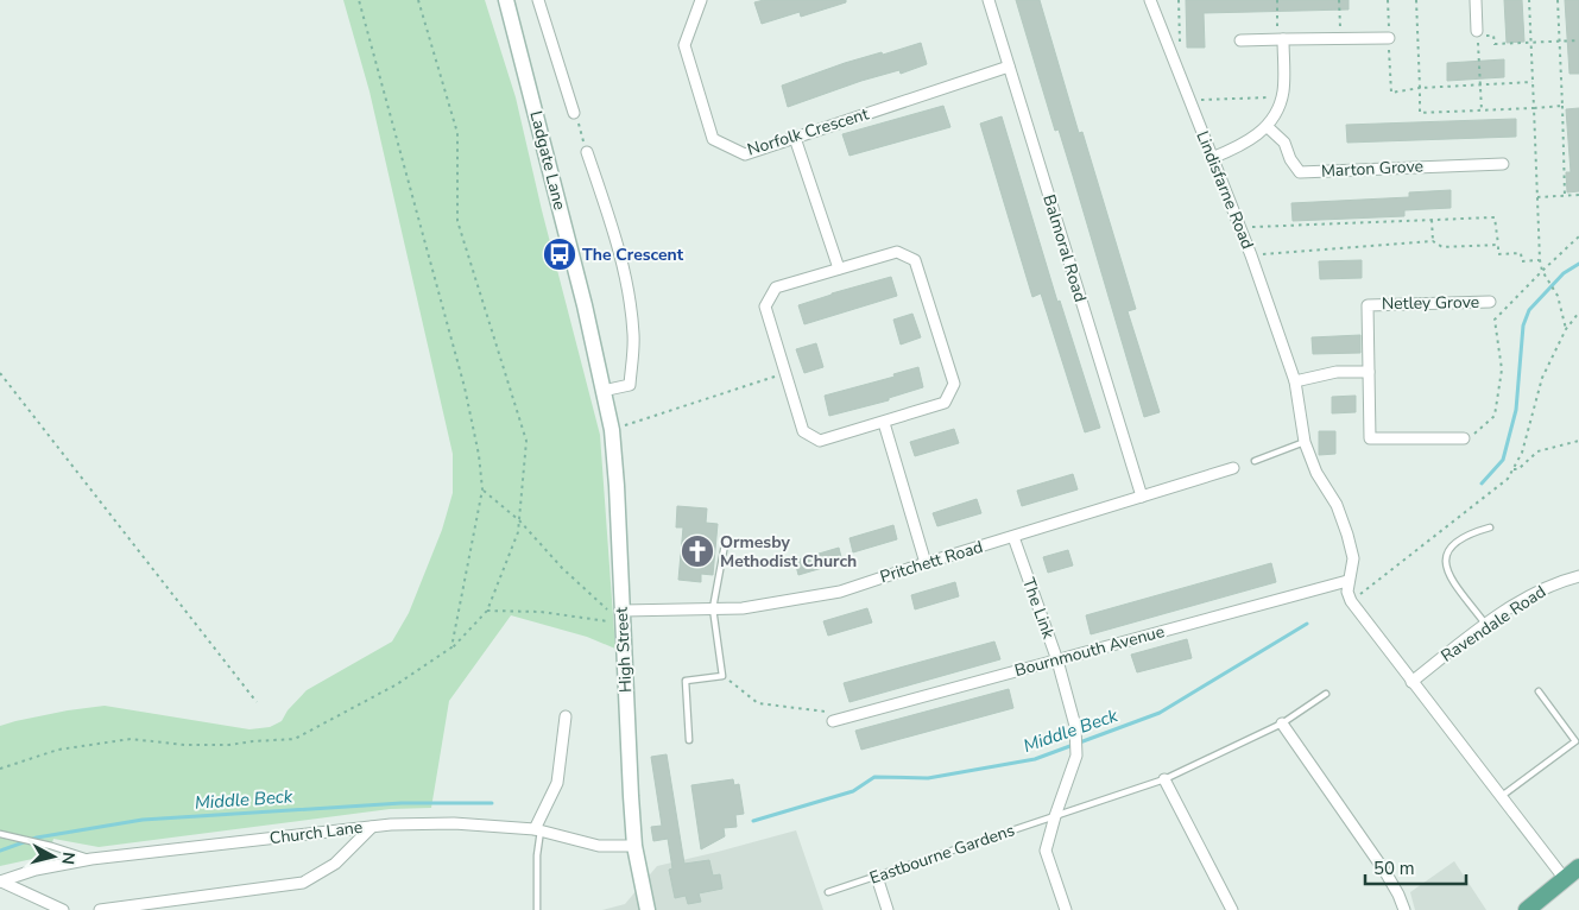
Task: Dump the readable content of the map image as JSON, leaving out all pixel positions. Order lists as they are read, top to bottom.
{
  "streets": {
    "main road": ["Ladgate Lane", "High Street"],
    "street": [
      "Norfolk Crescent",
      "Marton Grove",
      "Lindisfarne Road",
      "Balmoral Road",
      "Netley Grove",
      "Pritchett Road",
      "The Link",
      "Ravendale Road",
      "Bournmouth Avenue",
      "Church Lane"
    ],
    "lane": ["Eastbourne Gardens"]
  },
  "crossings": [
    ["Norfolk Crescent", "Balmoral Road"],
    ["Ladgate Lane", "High Street"],
    ["Lindisfarne Road", "Bournmouth Avenue"],
    ["Balmoral Road", "Pritchett Road"],
    ["Pritchett Road", "The Link"],
    ["Pritchett Road", "High Street"],
    ["The Link", "Bournmouth Avenue"],
    ["The Link", "Eastbourne Gardens"],
    ["High Street", "Church Lane"]
  ],
  "water": ["Middle Beck"],
  "places": {
    "bus stop": ["The Crescent"],
    "church": ["Ormesby Methodist Church"]
  },
  "scale_bar": "50 m",
  "north": "right"
}
